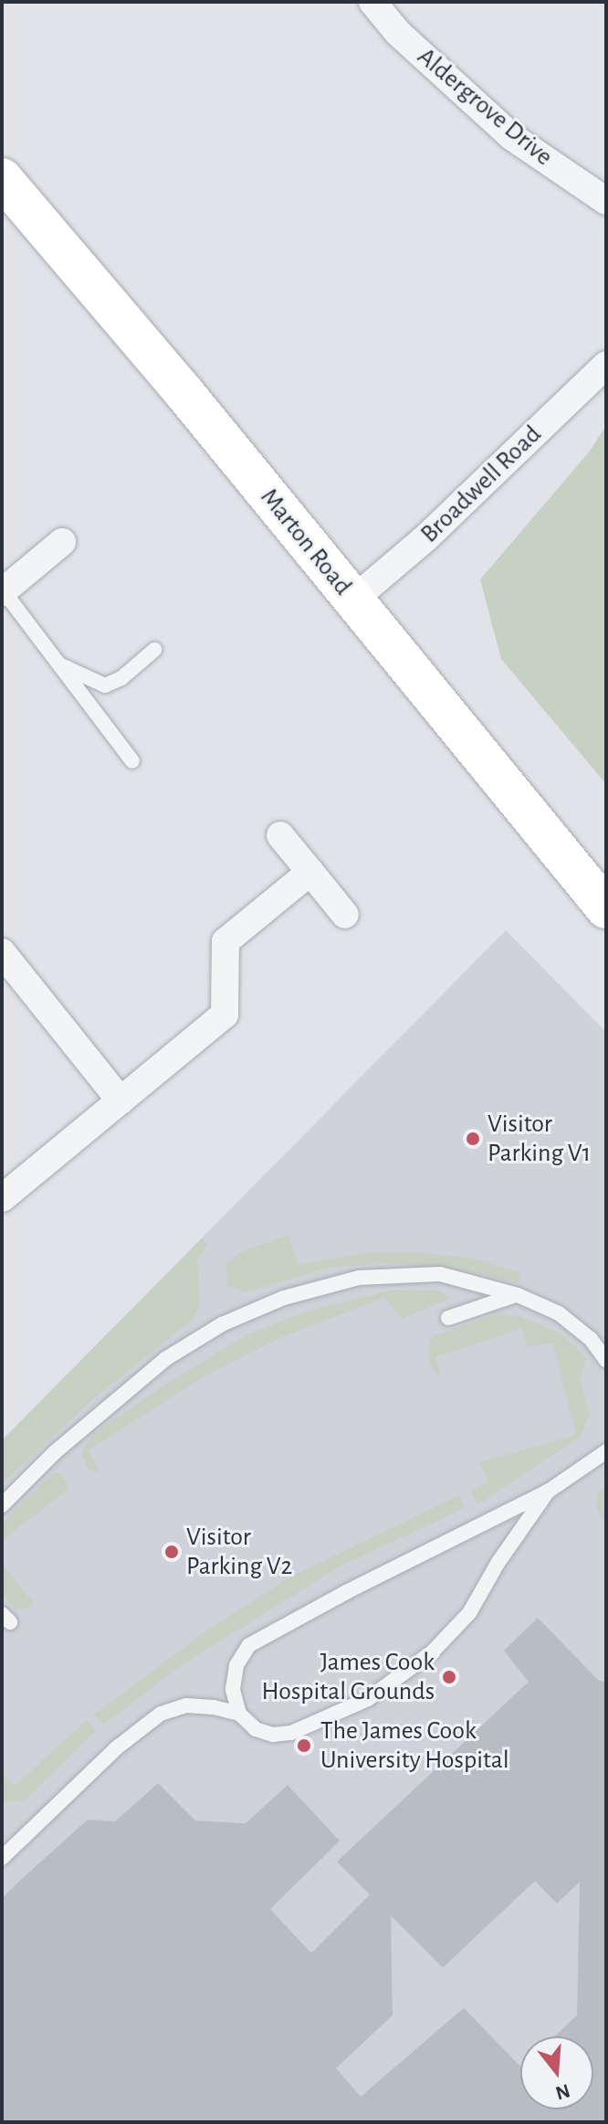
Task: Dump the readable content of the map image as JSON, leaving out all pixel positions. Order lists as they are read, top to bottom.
{
  "streets": {
    "main road": ["Marton Road"],
    "street": ["Aldergrove Drive", "Broadwell Road"]
  },
  "crossings": [
    ["Broadwell Road", "Marton Road"]
  ],
  "places": [
    "Visitor Parking V1",
    "Visitor Parking V2",
    "James Cook Hospital Grounds",
    "The James Cook University Hospital"
  ],
  "north": "bottom"
}
